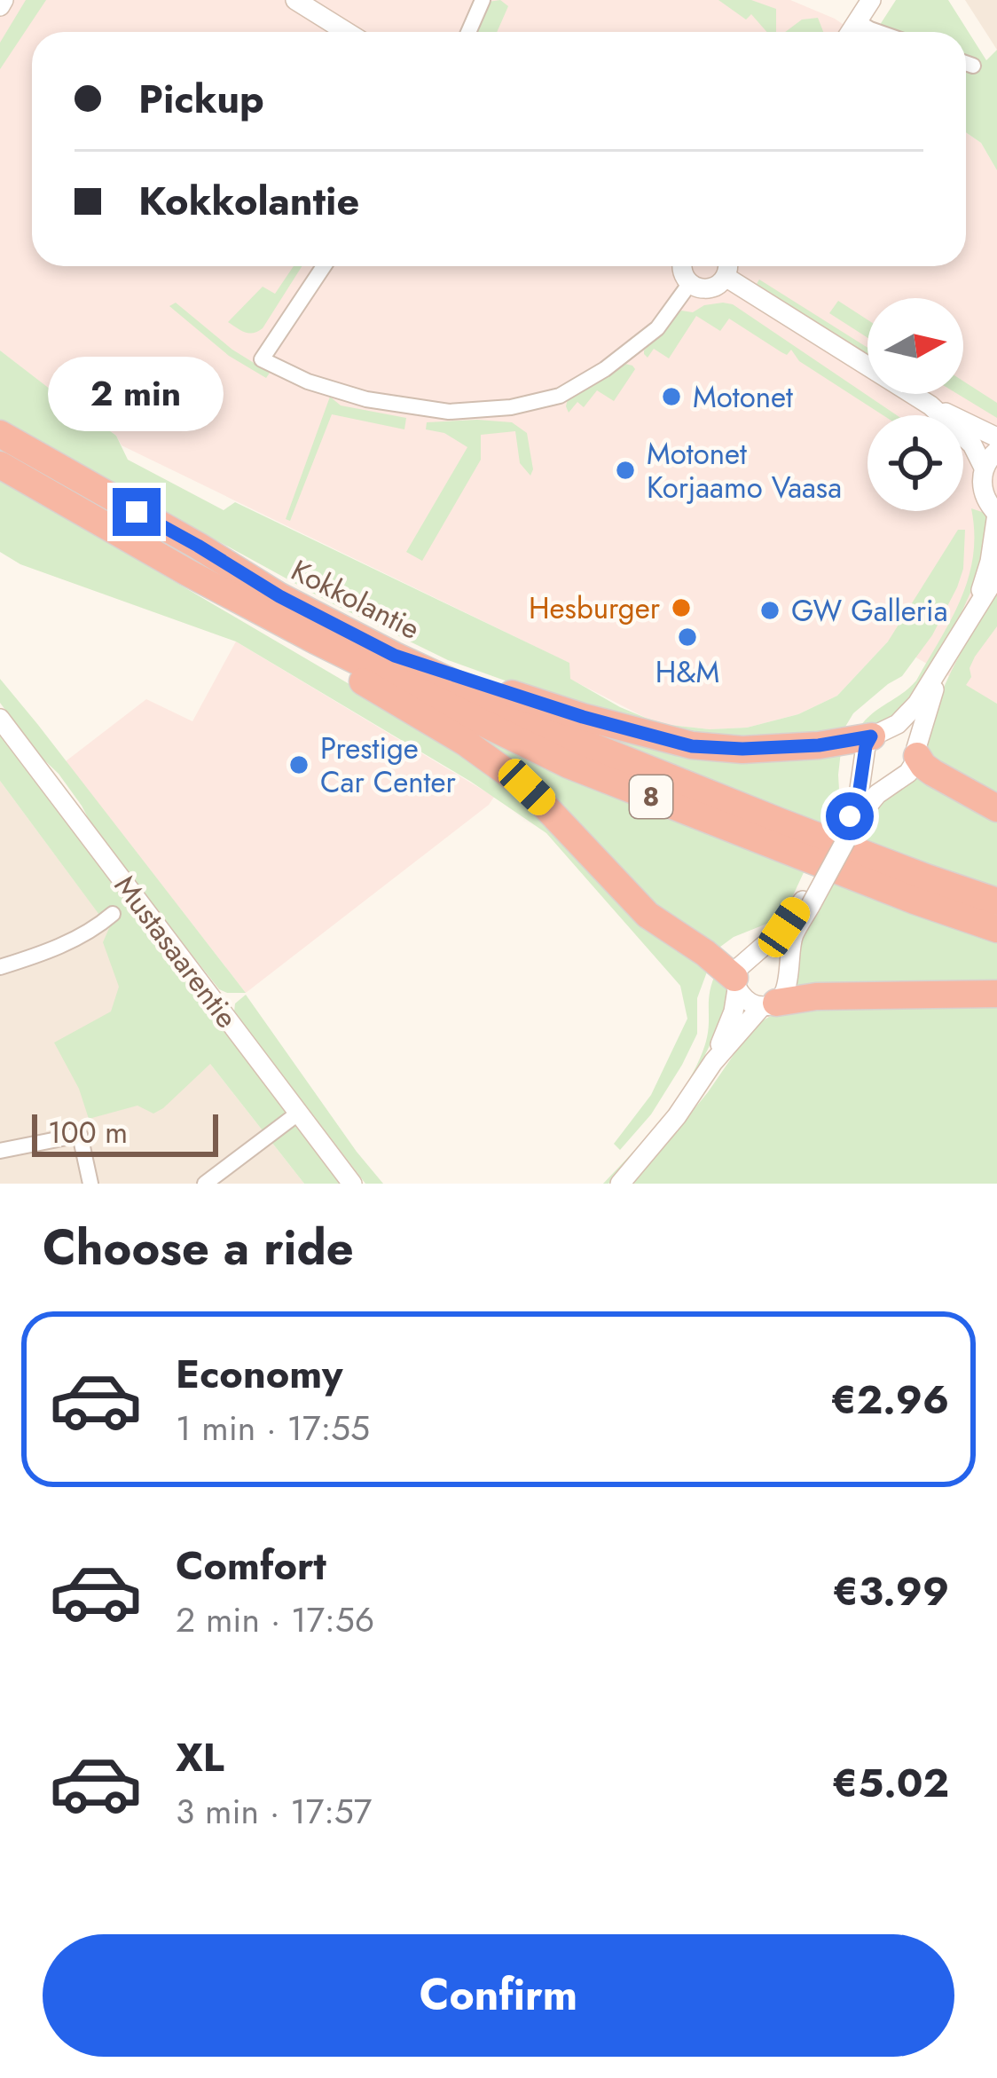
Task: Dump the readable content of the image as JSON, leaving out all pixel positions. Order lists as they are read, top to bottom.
{
  "streets": {
    "highway": ["Kokkolantie", "8"],
    "main road": ["Mustasaarentie"]
  },
  "places": [
    "Motonet",
    "Motonet Korjaamo Vaasa",
    "Hesburger",
    "GW Galleria",
    "H&M",
    "Prestige Car Center"
  ],
  "scale_bar": "100 m",
  "north": "right",
  "page": {
    "banner": ["Pickup", "Kokkolantie"],
    "bubble": "2 min",
    "scale": "100 m",
    "heading": "Choose a ride",
    "list": [
      {
        "name": "Economy",
        "note": "1 min · 17:55",
        "value": "€2.96"
      },
      {
        "name": "Comfort",
        "note": "2 min · 17:56",
        "value": "€3.99"
      },
      {
        "name": "XL",
        "note": "3 min · 17:57",
        "value": "€5.02"
      }
    ],
    "buttons": "Confirm"
  }
}
